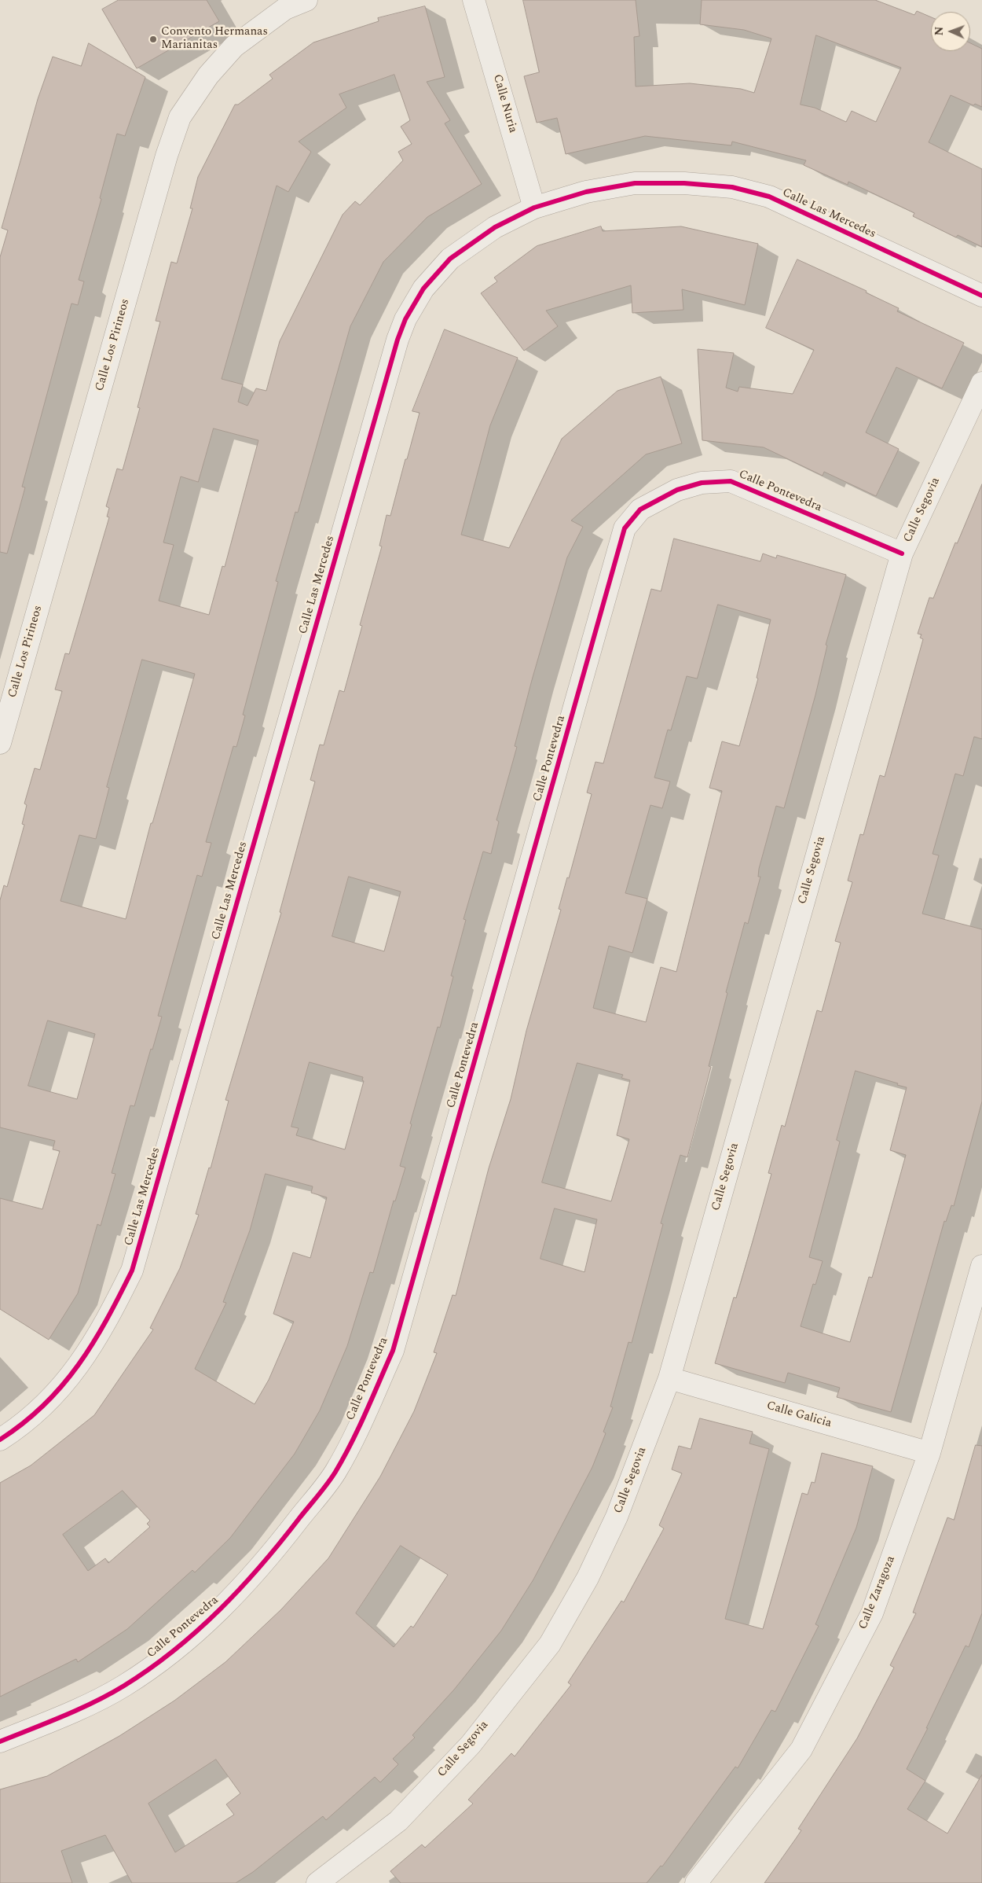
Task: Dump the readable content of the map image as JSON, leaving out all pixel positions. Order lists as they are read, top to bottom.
{
  "streets": {
    "street": [
      "Calle Nuria",
      "Calle Las Mercedes",
      "Calle Los Pirineos",
      "Calle Pontevedra",
      "Calle Segovia",
      "Calle Galicia",
      "Calle Zaragoza"
    ]
  },
  "crossings": [
    ["Calle Nuria", "Calle Las Mercedes"],
    ["Calle Pontevedra", "Calle Segovia"],
    ["Calle Segovia", "Calle Galicia"],
    ["Calle Galicia", "Calle Zaragoza"]
  ],
  "places": ["Convento Hermanas Marianitas"],
  "north": "left"
}
